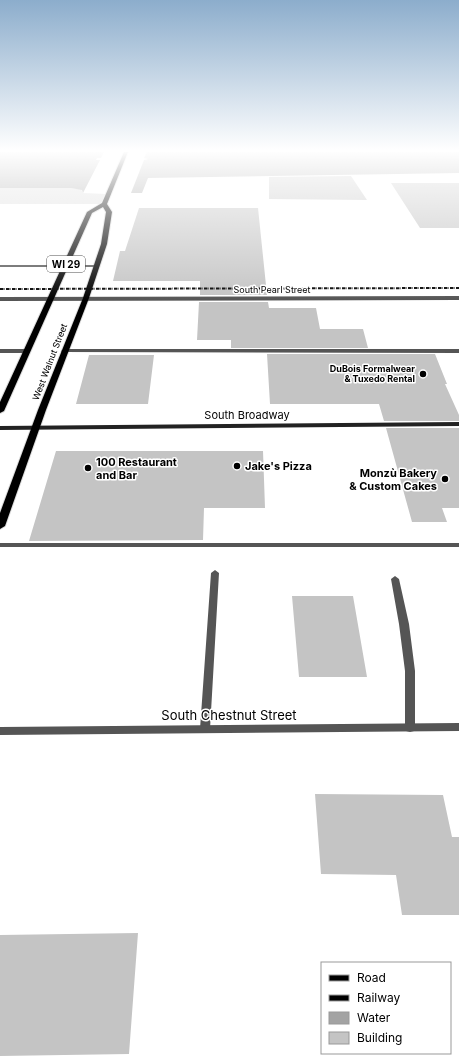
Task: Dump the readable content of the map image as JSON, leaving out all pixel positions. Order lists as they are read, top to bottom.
{
  "streets": {
    "main road": ["WI 29", "West Walnut Street"],
    "street": ["South Pearl Street", "South Broadway", "South Chestnut Street"]
  },
  "crossings": [
    ["WI 29", "South Pearl Street"],
    ["WI 29", "West Walnut Street"],
    ["South Pearl Street", "West Walnut Street"],
    ["West Walnut Street", "South Broadway"]
  ],
  "places": [
    "DuBois Formalwear & Tuxedo Rental",
    "Jake's Pizza",
    "100 Restaurant and Bar",
    "Monzù Bakery & Custom Cakes"
  ],
  "legend": [
    "Road",
    "Railway",
    "Water",
    "Building"
  ]
}
